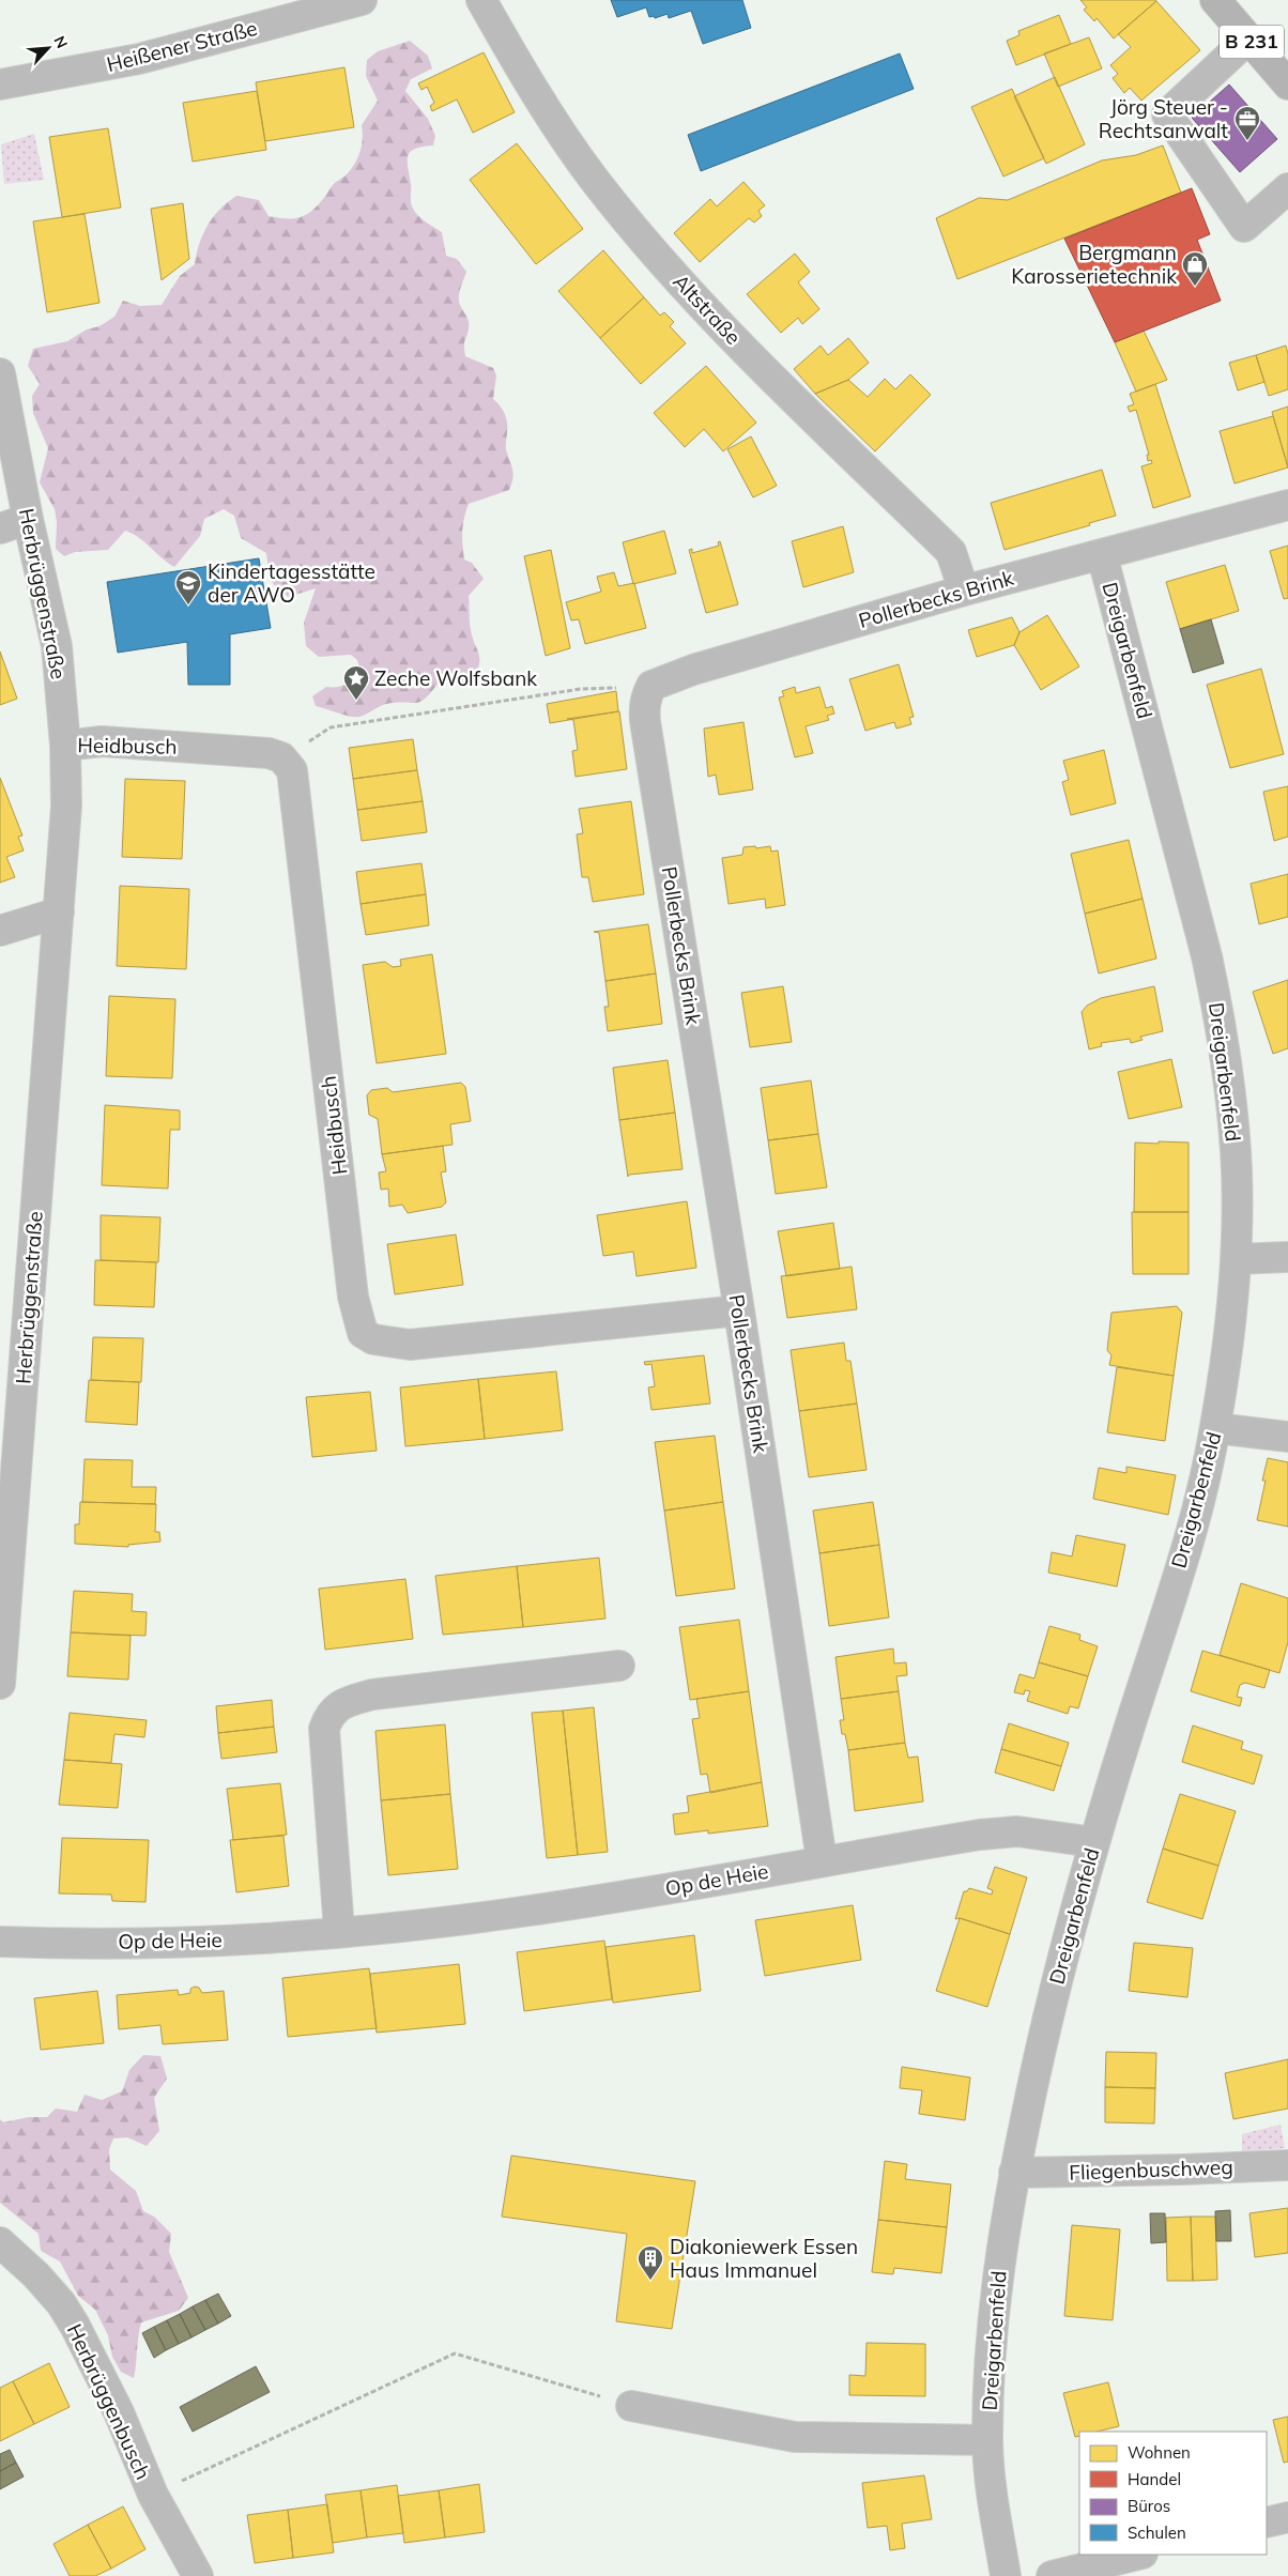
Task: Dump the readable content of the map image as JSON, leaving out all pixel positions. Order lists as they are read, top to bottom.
{
  "streets": {
    "main road": ["B 231"],
    "street": [
      "Heißener Straße",
      "Altstraße",
      "Herbrüggenstraße",
      "Pollerbecks Brink",
      "Dreigarbenfeld",
      "Heidbusch",
      "Op de Heie",
      "Fliegenbuschweg",
      "Herbrüggenbusch"
    ]
  },
  "crossings": [
    ["Altstraße", "Pollerbecks Brink"],
    ["Herbrüggenstraße", "Heidbusch"],
    ["Pollerbecks Brink", "Dreigarbenfeld"],
    ["Pollerbecks Brink", "Heidbusch"],
    ["Pollerbecks Brink", "Op de Heie"],
    ["Dreigarbenfeld", "Op de Heie"],
    ["Dreigarbenfeld", "Fliegenbuschweg"]
  ],
  "places": {
    "office": ["Jörg Steuer - Rechtsanwalt"],
    "shop": ["Bergmann Karosserietechnik"],
    "school or university": ["Kindertagesstätte der AWO"],
    "place": ["Zeche Wolfsbank"],
    "building": ["Diakoniewerk Essen Haus Immanuel"]
  },
  "legend": [
    "Wohnen",
    "Handel",
    "Büros",
    "Schulen"
  ],
  "north": "top right"
}
